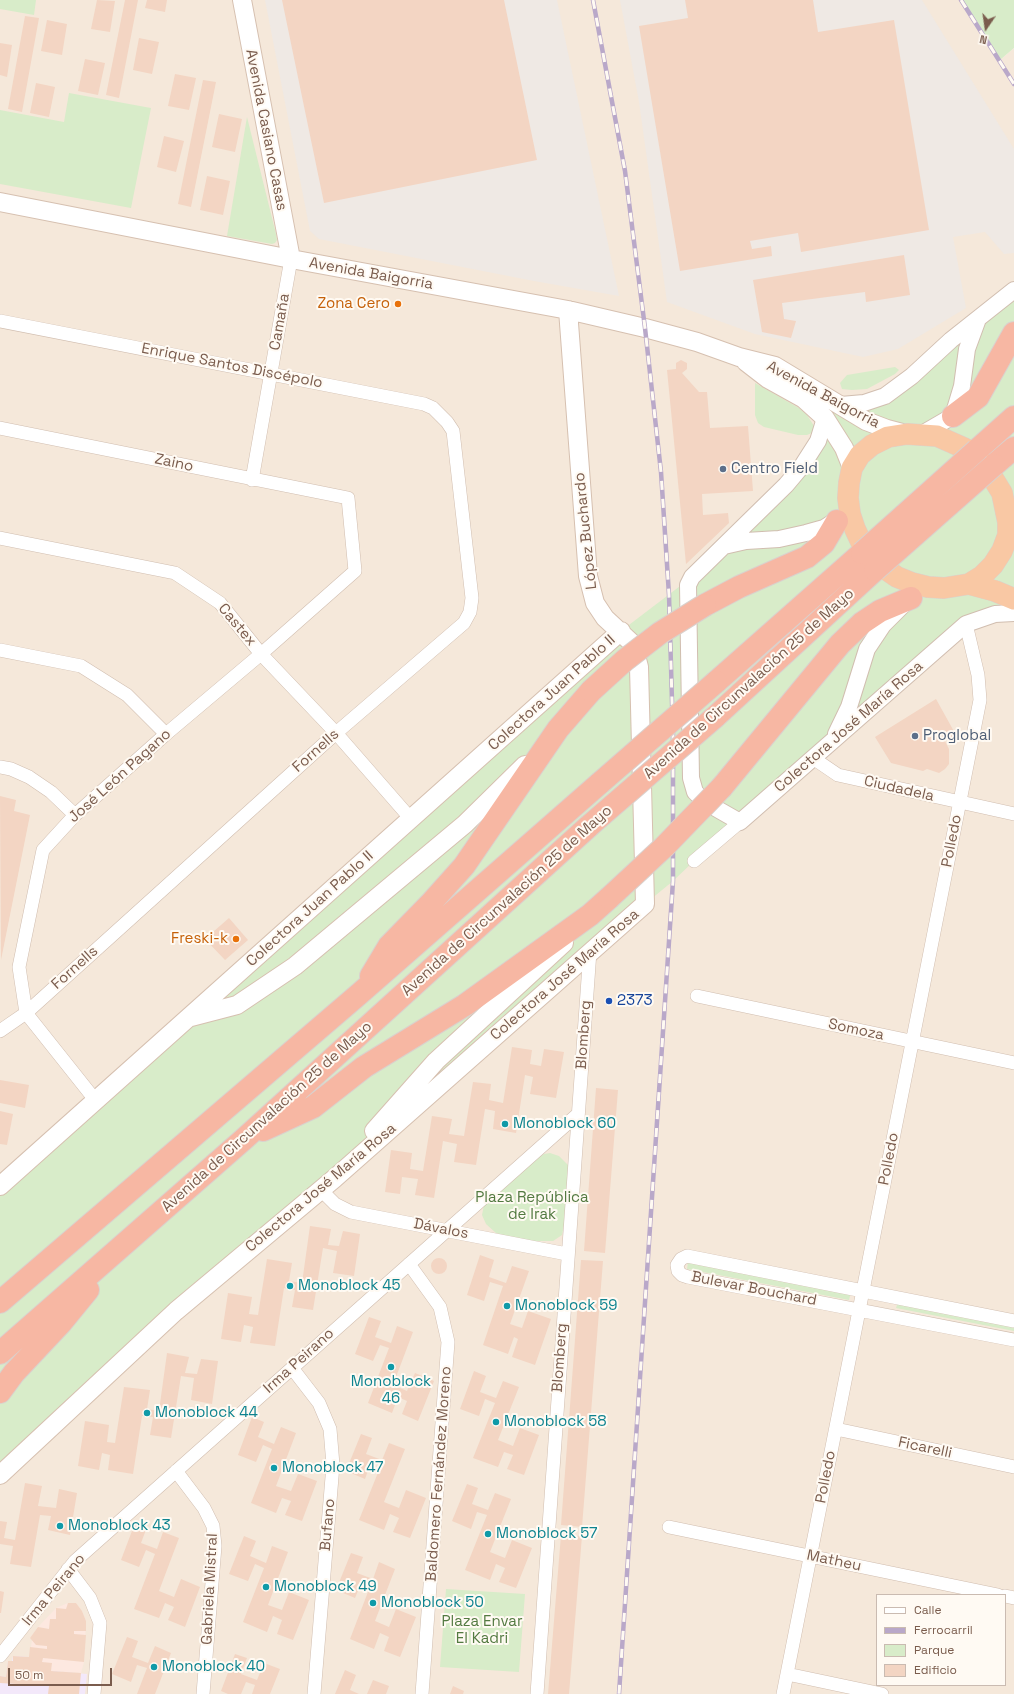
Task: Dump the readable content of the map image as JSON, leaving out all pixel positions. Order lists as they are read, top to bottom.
{
  "streets": {
    "highway": ["Avenida de Circunvalación 25 de Mayo"],
    "main road": [
      "Avenida Casiano Casas",
      "Avenida Baigorria",
      "López Buchardo",
      "Colectora Juan Pablo II",
      "Colectora José María Rosa"
    ],
    "street": [
      "Camaña",
      "Enrique Santos Discépolo",
      "Zaino",
      "Castex",
      "Fornells",
      "José León Pagano",
      "Ciudadela",
      "Polledo",
      "Somoza",
      "Blomberg",
      "Dávalos",
      "Bulevar Bouchard",
      "Irma Peirano",
      "Ficarelli",
      "Baldomero Fernández Moreno",
      "Bufano",
      "Matheu",
      "Gabriela Mistral"
    ]
  },
  "crossings": [
    ["Avenida Casiano Casas", "Avenida Baigorria"],
    ["Avenida Casiano Casas", "Camaña"],
    ["Avenida Baigorria", "Camaña"],
    ["Avenida Baigorria", "López Buchardo"],
    ["Camaña", "Enrique Santos Discépolo"],
    ["Camaña", "Zaino"],
    ["Enrique Santos Discépolo", "Fornells"],
    ["Zaino", "José León Pagano"],
    ["López Buchardo", "Colectora Juan Pablo II"],
    ["López Buchardo", "Colectora José María Rosa"],
    ["Castex", "Colectora Juan Pablo II"],
    ["Castex", "Fornells"],
    ["Castex", "José León Pagano"],
    ["Colectora Juan Pablo II", "José León Pagano"],
    ["Colectora José María Rosa", "Ciudadela"],
    ["Colectora José María Rosa", "Polledo"],
    ["Colectora José María Rosa", "Blomberg"],
    ["Colectora José María Rosa", "Dávalos"],
    ["Fornells", "José León Pagano"],
    ["Ciudadela", "Polledo"],
    ["Polledo", "Somoza"],
    ["Polledo", "Bulevar Bouchard"],
    ["Polledo", "Ficarelli"],
    ["Polledo", "Matheu"],
    ["Blomberg", "Dávalos"],
    ["Blomberg", "Irma Peirano"],
    ["Dávalos", "Irma Peirano"],
    ["Irma Peirano", "Baldomero Fernández Moreno"],
    ["Irma Peirano", "Bufano"],
    ["Irma Peirano", "Gabriela Mistral"]
  ],
  "parks": ["Plaza República de Irak", "Plaza Envar El Kadri"],
  "places": [
    "Zona Cero",
    "Centro Field",
    "Proglobal",
    "Freski-k",
    "2373",
    "Monoblock 60",
    "Monoblock 45",
    "Monoblock 59",
    "Monoblock 46",
    "Monoblock 44",
    "Monoblock 58",
    "Monoblock 47",
    "Monoblock 43",
    "Monoblock 57",
    "Monoblock 49",
    "Monoblock 50",
    "Monoblock 40"
  ],
  "legend": [
    "Calle",
    "Ferrocarril",
    "Parque",
    "Edificio"
  ],
  "scale_bar": "50 m",
  "north": "bottom"
}
